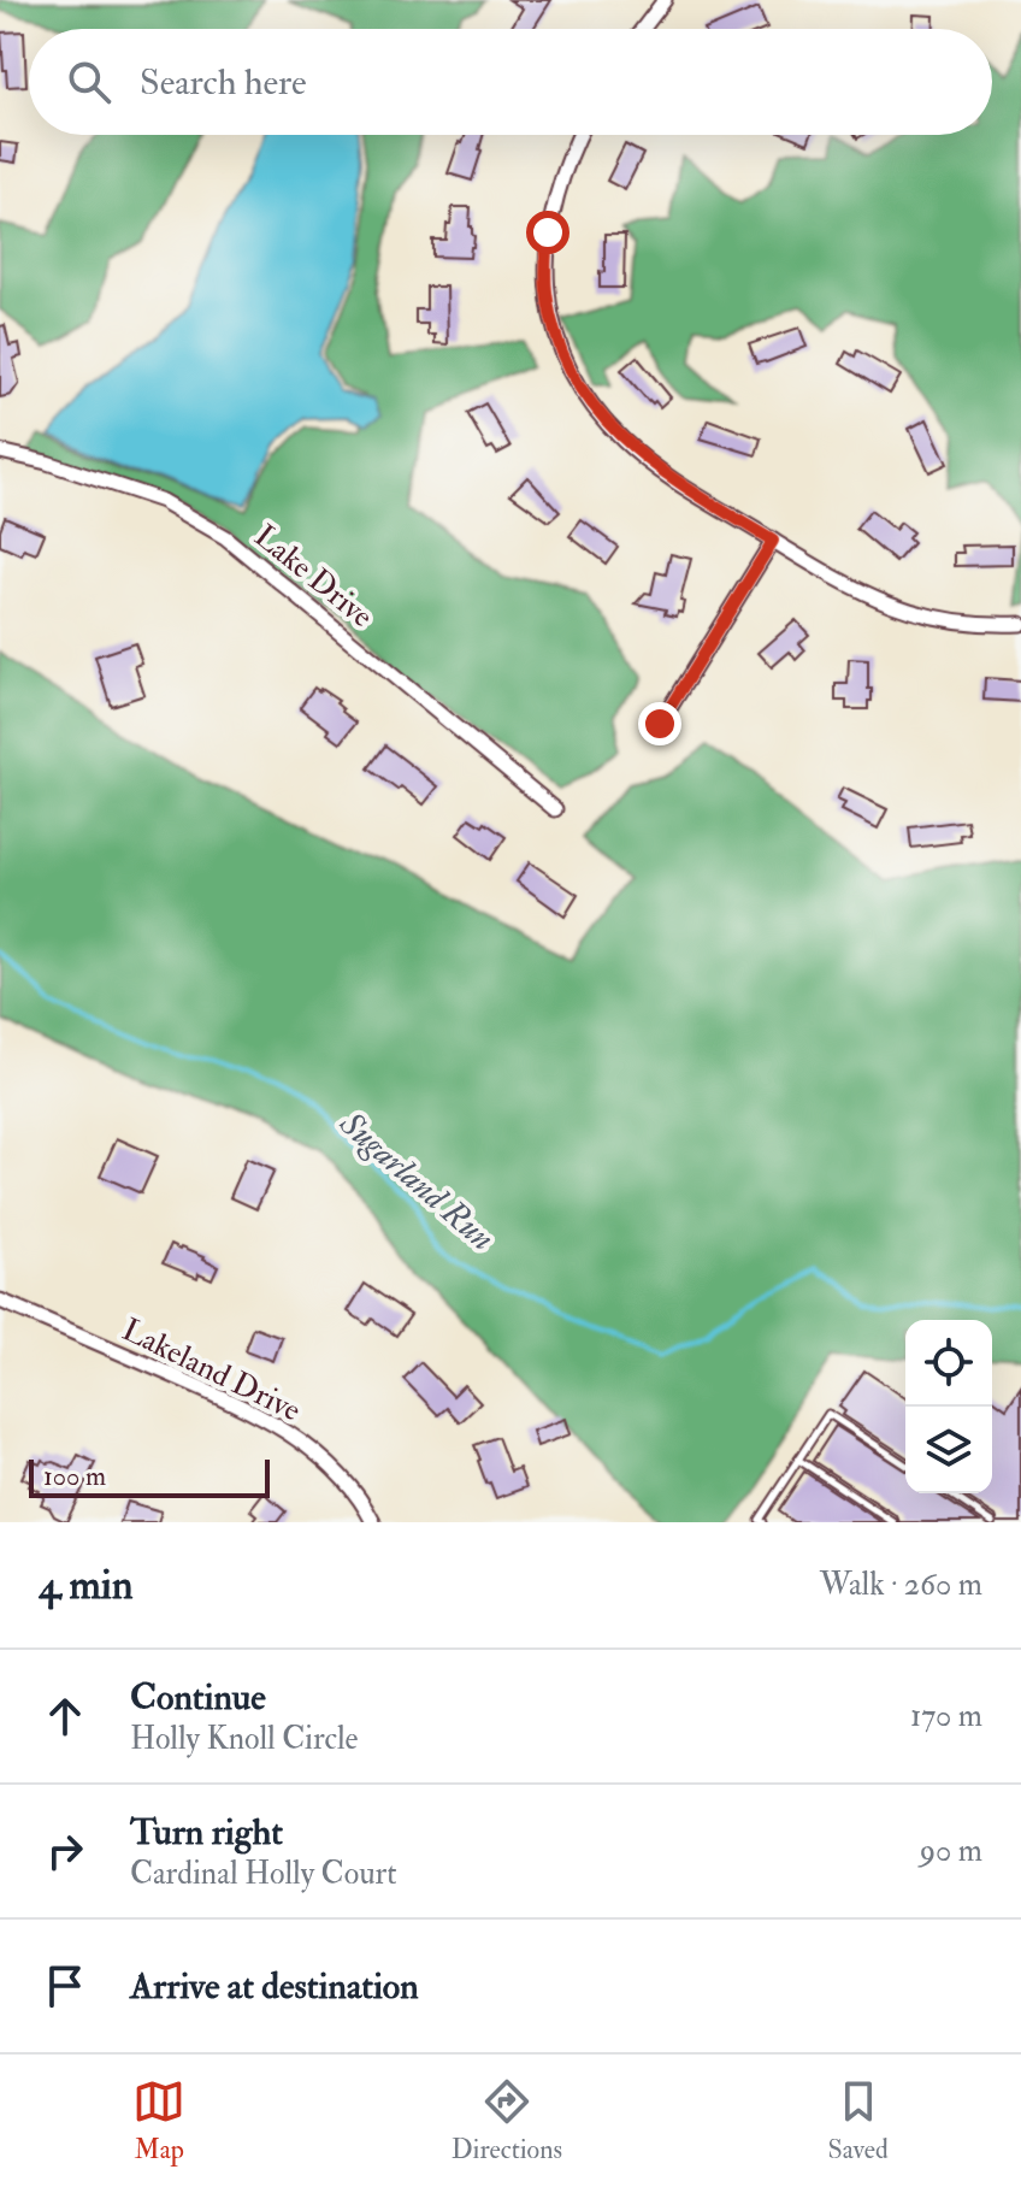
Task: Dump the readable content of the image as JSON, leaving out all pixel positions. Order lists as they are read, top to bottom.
{
  "streets": {
    "street": ["Lake Drive", "Lakeland Drive"]
  },
  "water": ["Sugarland Run"],
  "scale_bar": "100 m",
  "page": {
    "search": "Search here",
    "scale": "100 m",
    "heading": ["4 min", "Walk · 260 m"],
    "list": [
      ["Continue", "Holly Knoll Circle", "170 m"],
      ["Turn right", "Cardinal Holly Court", "90 m"],
      "Arrive at destination"
    ],
    "nav": ["Map", "Directions", "Saved"]
  }
}
